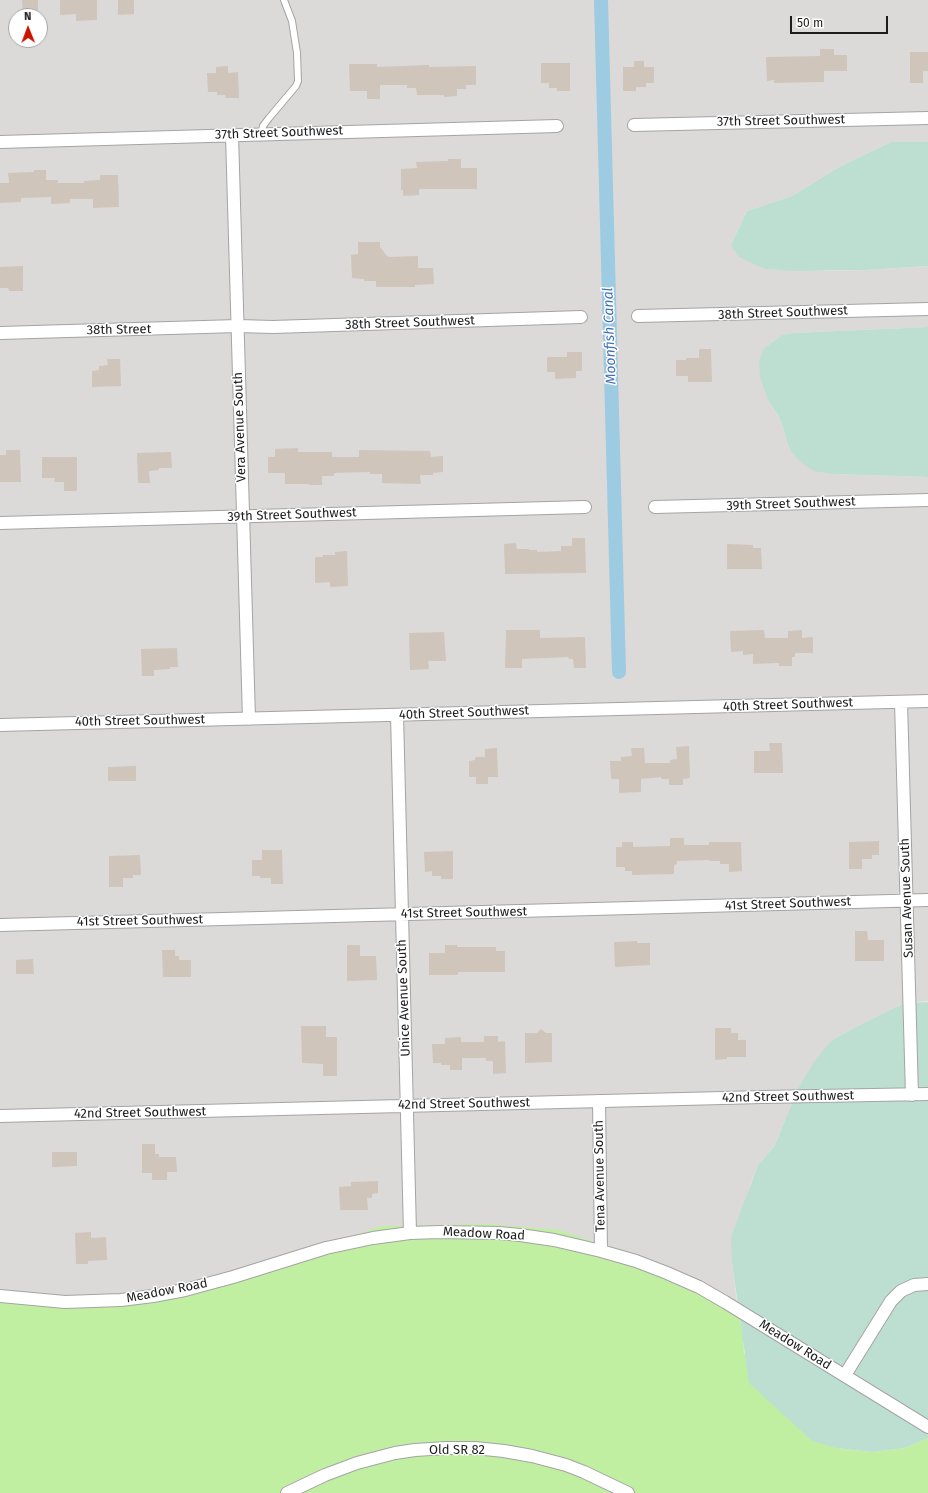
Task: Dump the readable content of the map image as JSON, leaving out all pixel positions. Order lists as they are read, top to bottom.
{
  "streets": {
    "street": [
      "37th Street Southwest",
      "38th Street Southwest",
      "38th Street",
      "Vera Avenue South",
      "39th Street Southwest",
      "40th Street Southwest",
      "Susan Avenue South",
      "41st Street Southwest",
      "Unice Avenue South",
      "42nd Street Southwest",
      "Tena Avenue South",
      "Meadow Road",
      "Old SR 82"
    ]
  },
  "crossings": [
    ["37th Street Southwest", "Vera Avenue South"],
    ["38th Street Southwest", "38th Street"],
    ["38th Street Southwest", "Vera Avenue South"],
    ["38th Street", "Vera Avenue South"],
    ["Vera Avenue South", "39th Street Southwest"],
    ["Vera Avenue South", "40th Street Southwest"],
    ["40th Street Southwest", "Susan Avenue South"],
    ["40th Street Southwest", "Unice Avenue South"],
    ["Susan Avenue South", "41st Street Southwest"],
    ["Susan Avenue South", "42nd Street Southwest"],
    ["41st Street Southwest", "Unice Avenue South"],
    ["Unice Avenue South", "42nd Street Southwest"],
    ["Unice Avenue South", "Meadow Road"],
    ["42nd Street Southwest", "Tena Avenue South"],
    ["Tena Avenue South", "Meadow Road"]
  ],
  "water": ["Moonfish Canal"],
  "scale_bar": "50 m",
  "north": "top"
}
